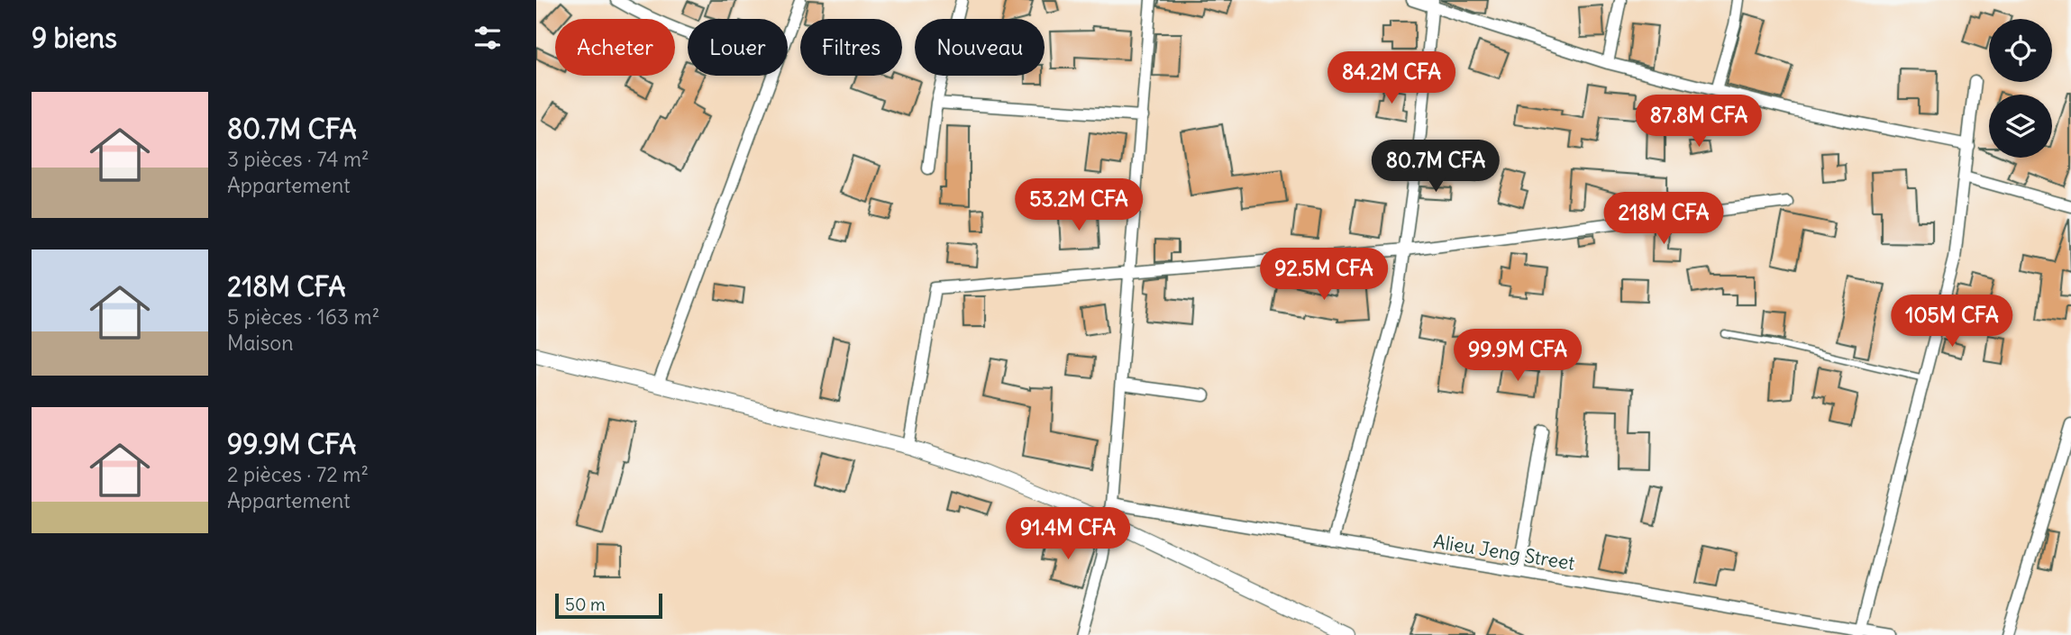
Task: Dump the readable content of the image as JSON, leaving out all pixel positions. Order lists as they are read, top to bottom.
{
  "streets": {
    "street": ["Alieu Jeng Street"]
  },
  "scale_bar": "50 m",
  "page": {
    "heading": "9 biens",
    "chip": [
      "Acheter",
      "Louer",
      "Filtres",
      "Nouveau"
    ],
    "price": [
      "84.2M CFA",
      "87.8M CFA",
      "80.7M CFA",
      "53.2M CFA",
      "218M CFA",
      "92.5M CFA",
      "105M CFA",
      "99.9M CFA",
      "91.4M CFA"
    ],
    "list": [
      {
        "name": "80.7M CFA",
        "note": "3 pièces · 74 m² · Appartement"
      },
      {
        "name": "218M CFA",
        "note": "5 pièces · 163 m² · Maison"
      },
      {
        "name": "99.9M CFA",
        "note": "2 pièces · 72 m² · Appartement"
      }
    ],
    "scale": "50 m"
  }
}
